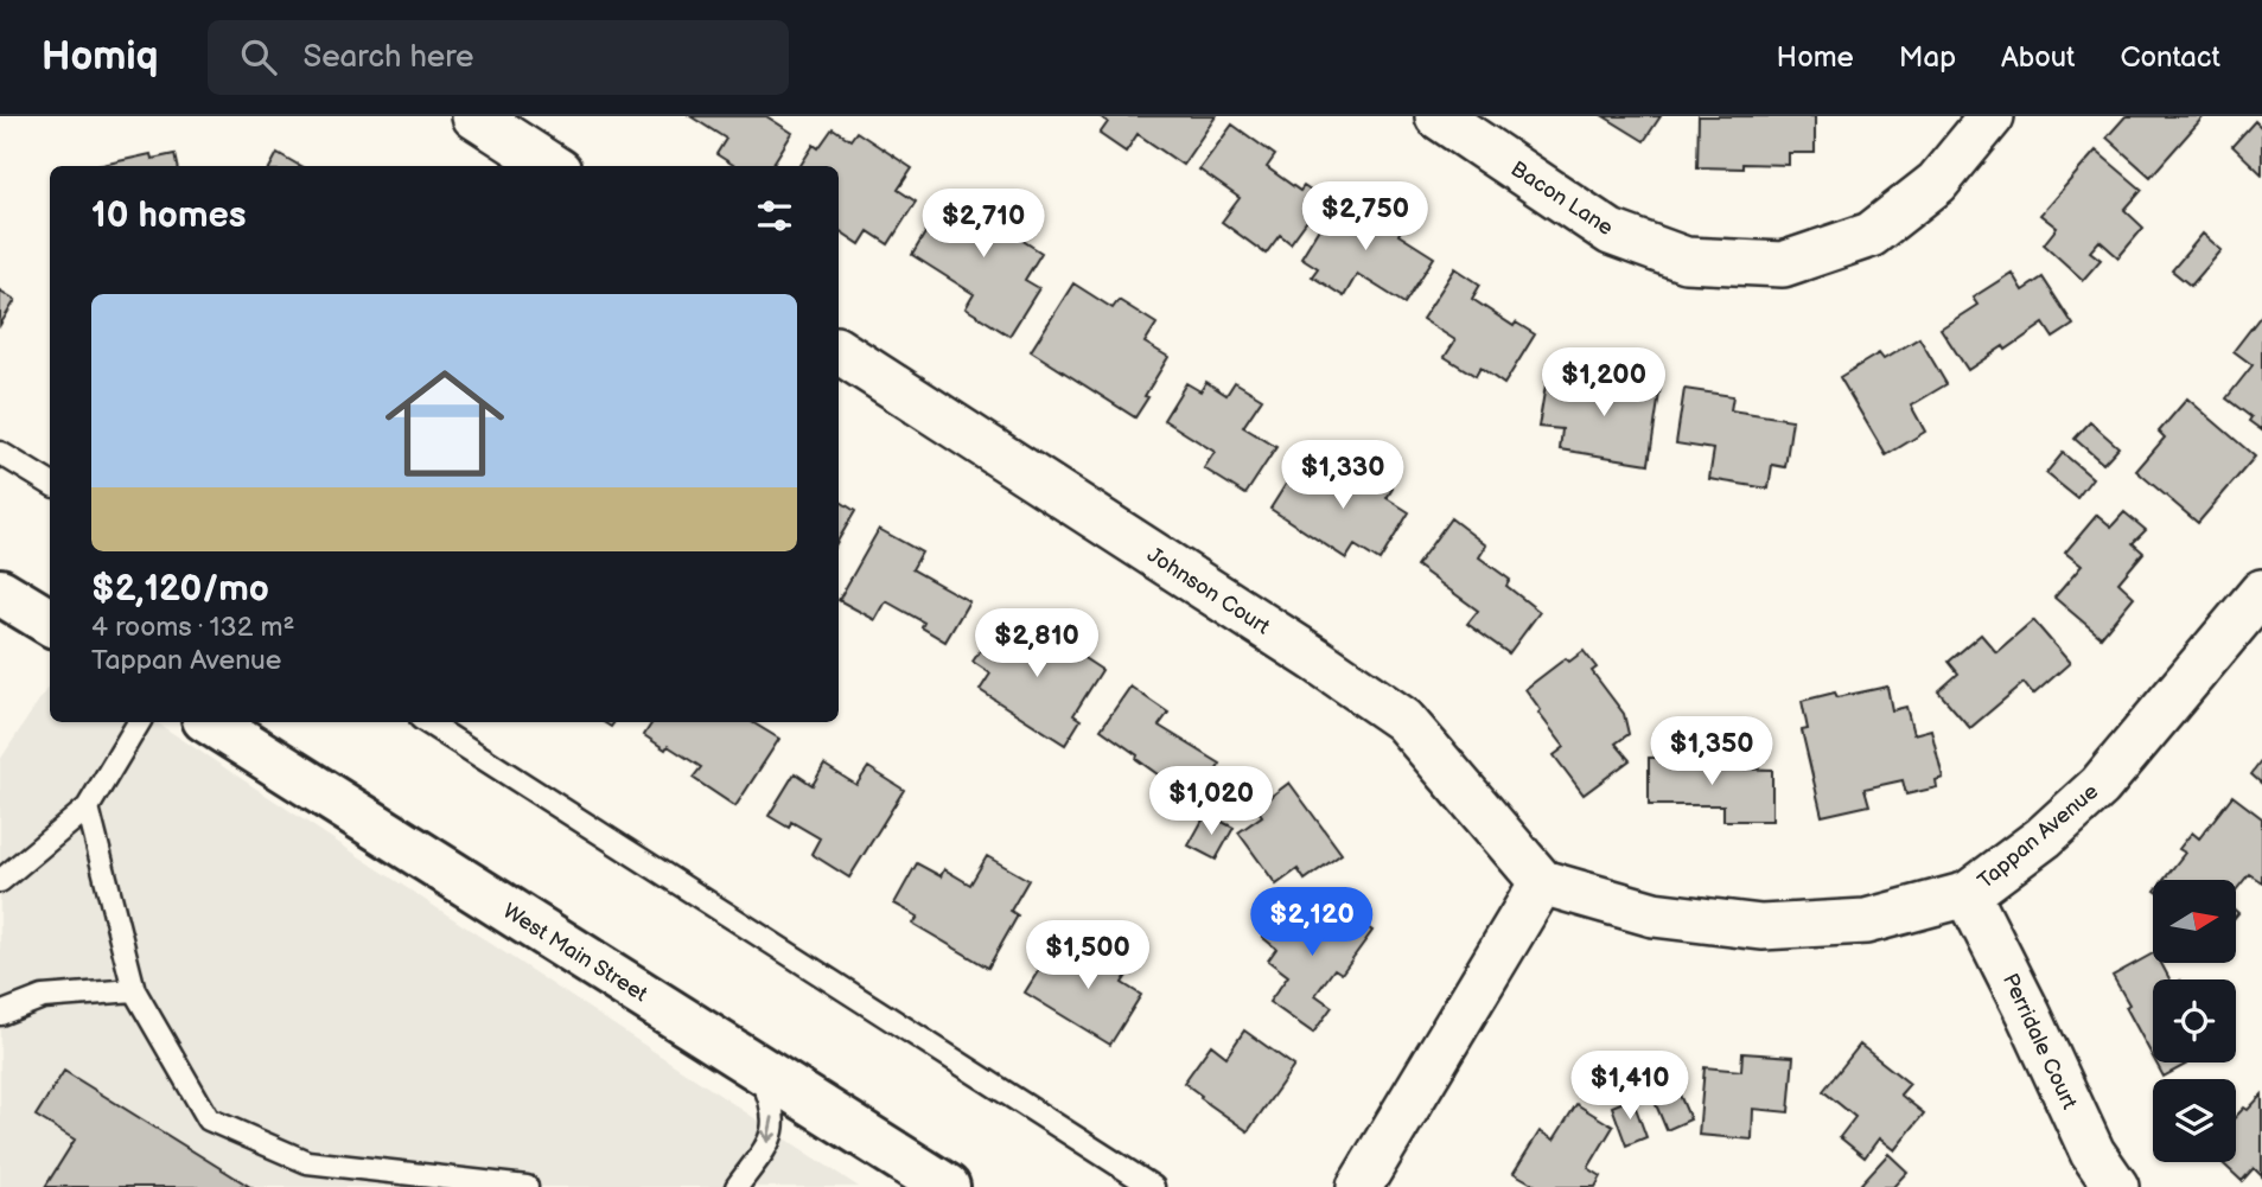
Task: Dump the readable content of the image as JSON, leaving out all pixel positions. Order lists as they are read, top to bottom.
{
  "streets": {
    "main road": ["West Main Street"],
    "street": [
      "Bacon Lane",
      "Johnson Court",
      "Tappan Avenue",
      "Perridale Court"
    ]
  },
  "crossings": [
    ["Johnson Court", "Tappan Avenue"],
    ["Tappan Avenue", "Perridale Court"]
  ],
  "north": "right",
  "page": {
    "header": "Homiq",
    "search": "Search here",
    "nav": [
      "Home",
      "Map",
      "About",
      "Contact"
    ],
    "heading": "10 homes",
    "price": [
      "$2,750",
      "$2,710",
      "$1,200",
      "$1,330",
      "$2,810",
      "$1,350",
      "$1,020",
      "$2,120",
      "$1,500",
      "$1,410"
    ],
    "list": [
      {
        "name": "$2,120/mo",
        "note": "4 rooms · 132 m² · Tappan Avenue"
      }
    ]
  }
}
